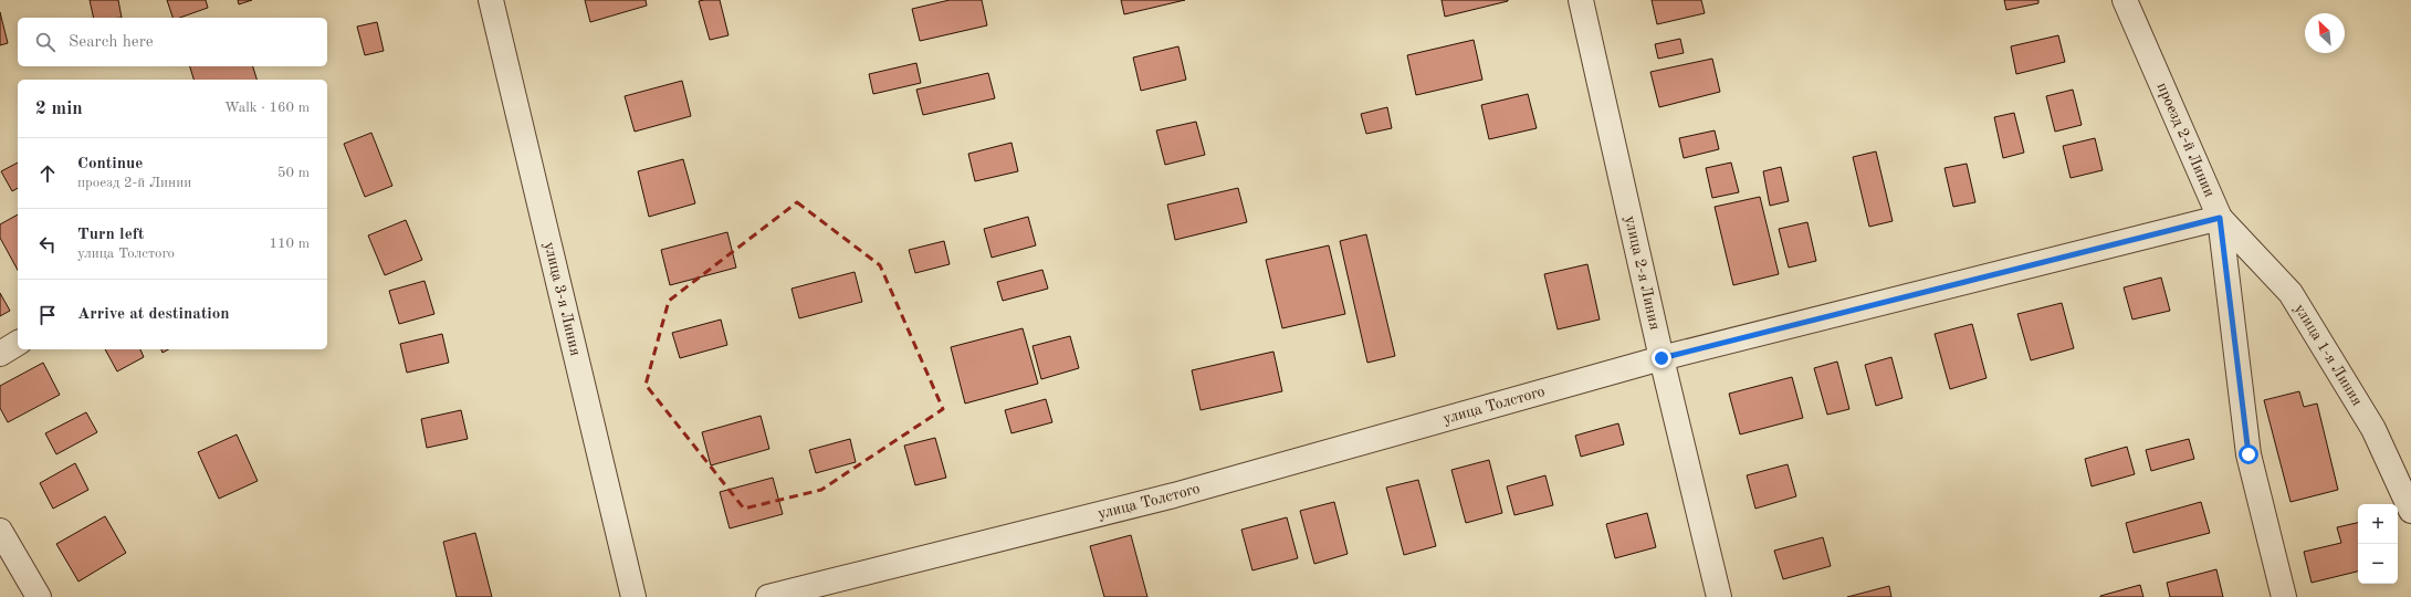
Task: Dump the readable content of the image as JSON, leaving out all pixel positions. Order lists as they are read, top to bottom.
{
  "streets": {
    "street": [
      "проезд 2-й Линии",
      "улица 2-я Линия",
      "улица 3-я Линия",
      "улица 1-я Линия",
      "улица Толстого"
    ]
  },
  "crossings": [
    ["проезд 2-й Линии", "улица 1-я Линия"],
    ["проезд 2-й Линии", "улица Толстого"],
    ["улица 2-я Линия", "улица Толстого"],
    ["улица 1-я Линия", "улица Толстого"]
  ],
  "north": "top left",
  "page": {
    "search": "Search here",
    "heading": ["2 min", "Walk · 160 m"],
    "list": [
      ["Continue", "проезд 2-й Линии", "50 m"],
      ["Turn left", "улица Толстого", "110 m"],
      "Arrive at destination"
    ],
    "map_buttons": ["+", "−"]
  }
}
